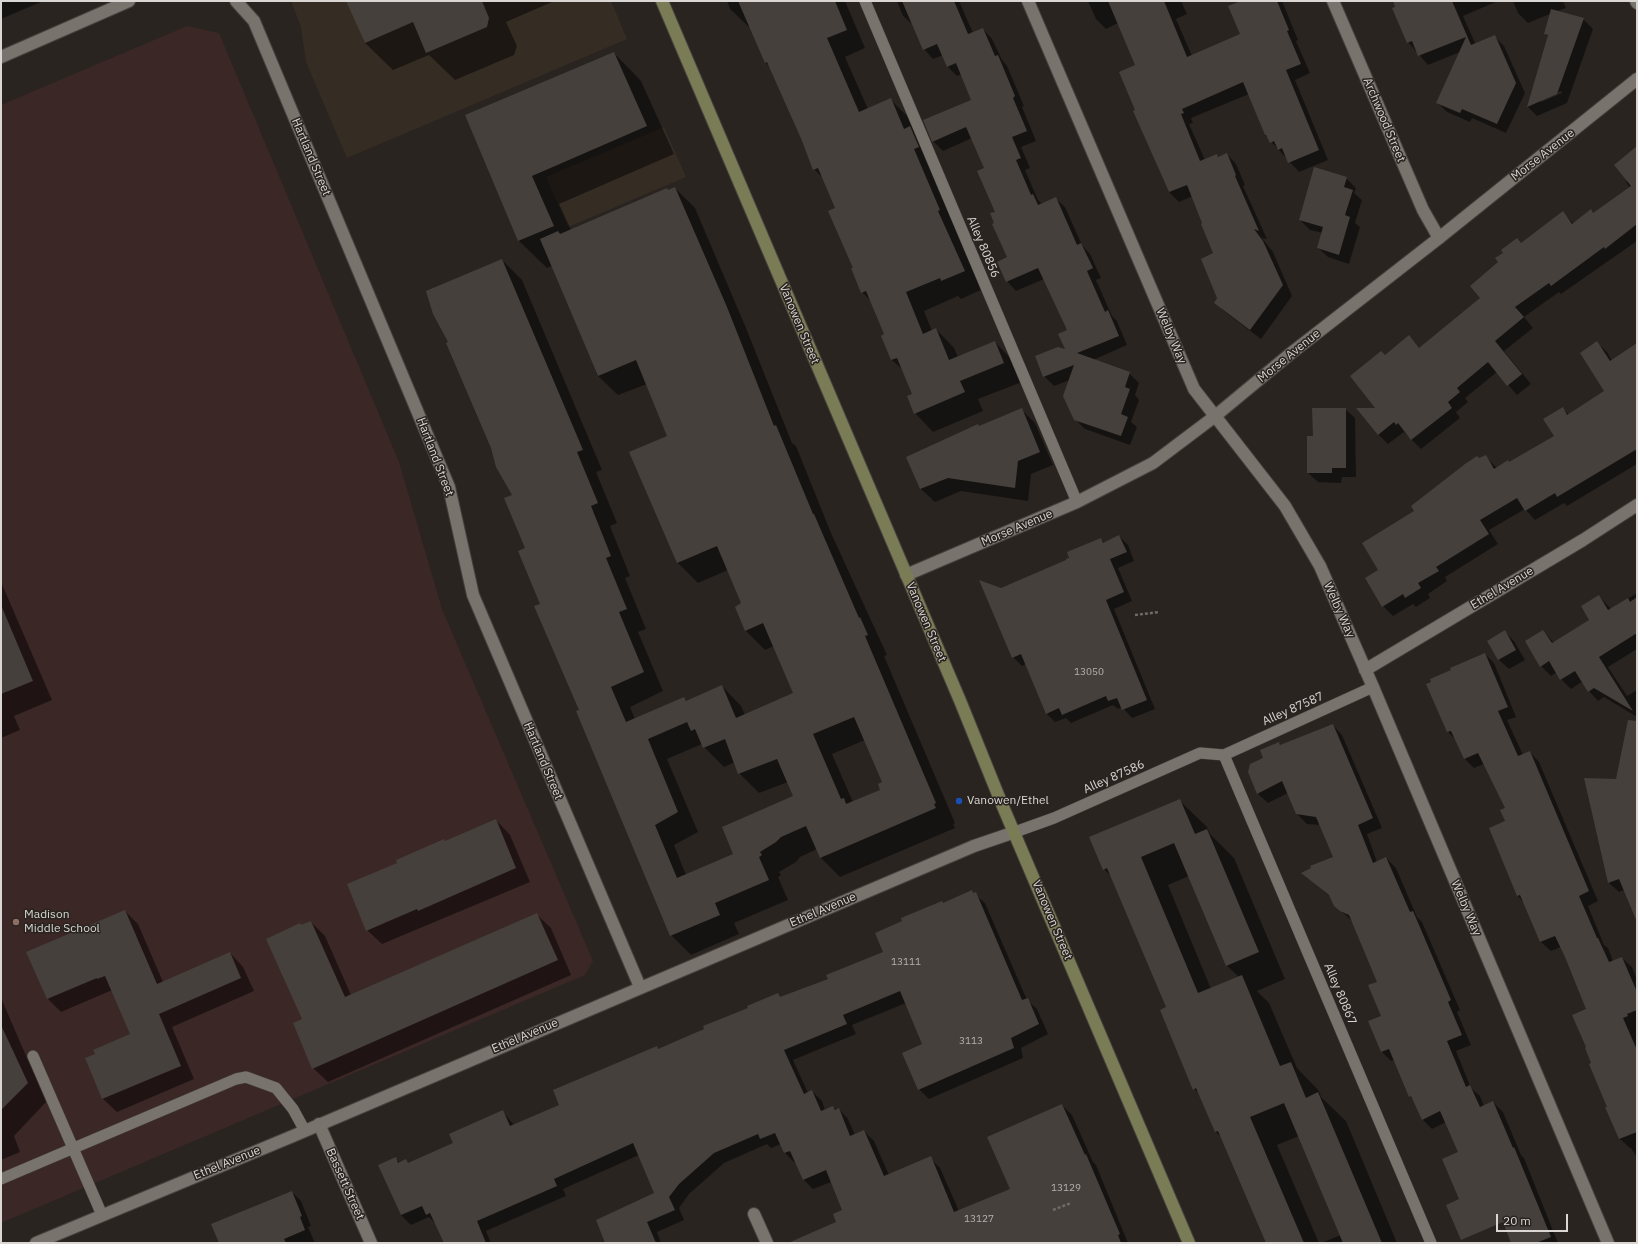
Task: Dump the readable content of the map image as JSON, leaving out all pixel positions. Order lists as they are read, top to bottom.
{
  "streets": {
    "main road": ["Vanowen Street"],
    "street": [
      "Archwood Street",
      "Morse Avenue",
      "Hartland Street",
      "Welby Way",
      "Ethel Avenue",
      "Bassett Street"
    ],
    "lane": [
      "Alley 80856",
      "Alley 87587",
      "Alley 87586",
      "Alley 80867"
    ]
  },
  "crossings": [
    ["Archwood Street", "Morse Avenue"],
    ["Morse Avenue", "Alley 80856"],
    ["Morse Avenue", "Vanowen Street"],
    ["Morse Avenue", "Welby Way"],
    ["Hartland Street", "Ethel Avenue"],
    ["Vanowen Street", "Ethel Avenue"],
    ["Vanowen Street", "Alley 87586"],
    ["Welby Way", "Ethel Avenue"],
    ["Welby Way", "Alley 87587"],
    ["Ethel Avenue", "Alley 87586"],
    ["Ethel Avenue", "Bassett Street"],
    ["Alley 87587", "Alley 87586"],
    ["Alley 87587", "Alley 80867"],
    ["Alley 87586", "Alley 80867"]
  ],
  "places": ["Vanowen/Ethel", "Madison Middle School"],
  "house_numbers": [
    "13050",
    "13111",
    "3113",
    "13129",
    "13127"
  ],
  "scale_bar": "20 m"
}
